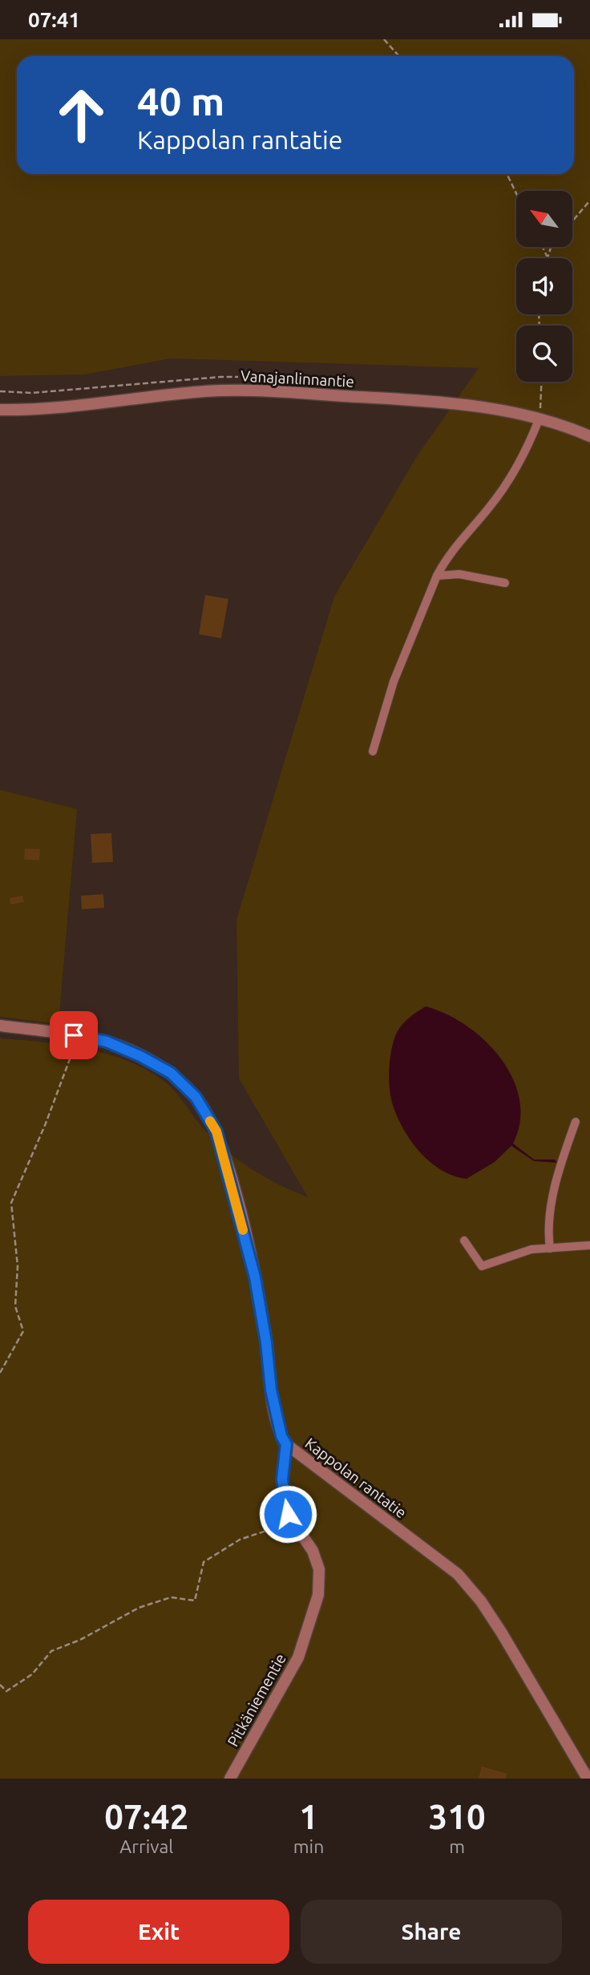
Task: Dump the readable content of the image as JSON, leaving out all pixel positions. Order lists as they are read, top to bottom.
{
  "streets": {
    "street": ["Vanajanlinnantie", "Kappolan rantatie", "Pitkäniementie"]
  },
  "crossings": [
    ["Kappolan rantatie", "Pitkäniementie"]
  ],
  "north": "top left",
  "page": {
    "status": "07:41",
    "turn": ["40 m", "Kappolan rantatie"],
    "eta": [
      "07:42",
      "Arrival",
      "1",
      "min",
      "310",
      "m"
    ],
    "buttons": ["Exit", "Share"]
  }
}
